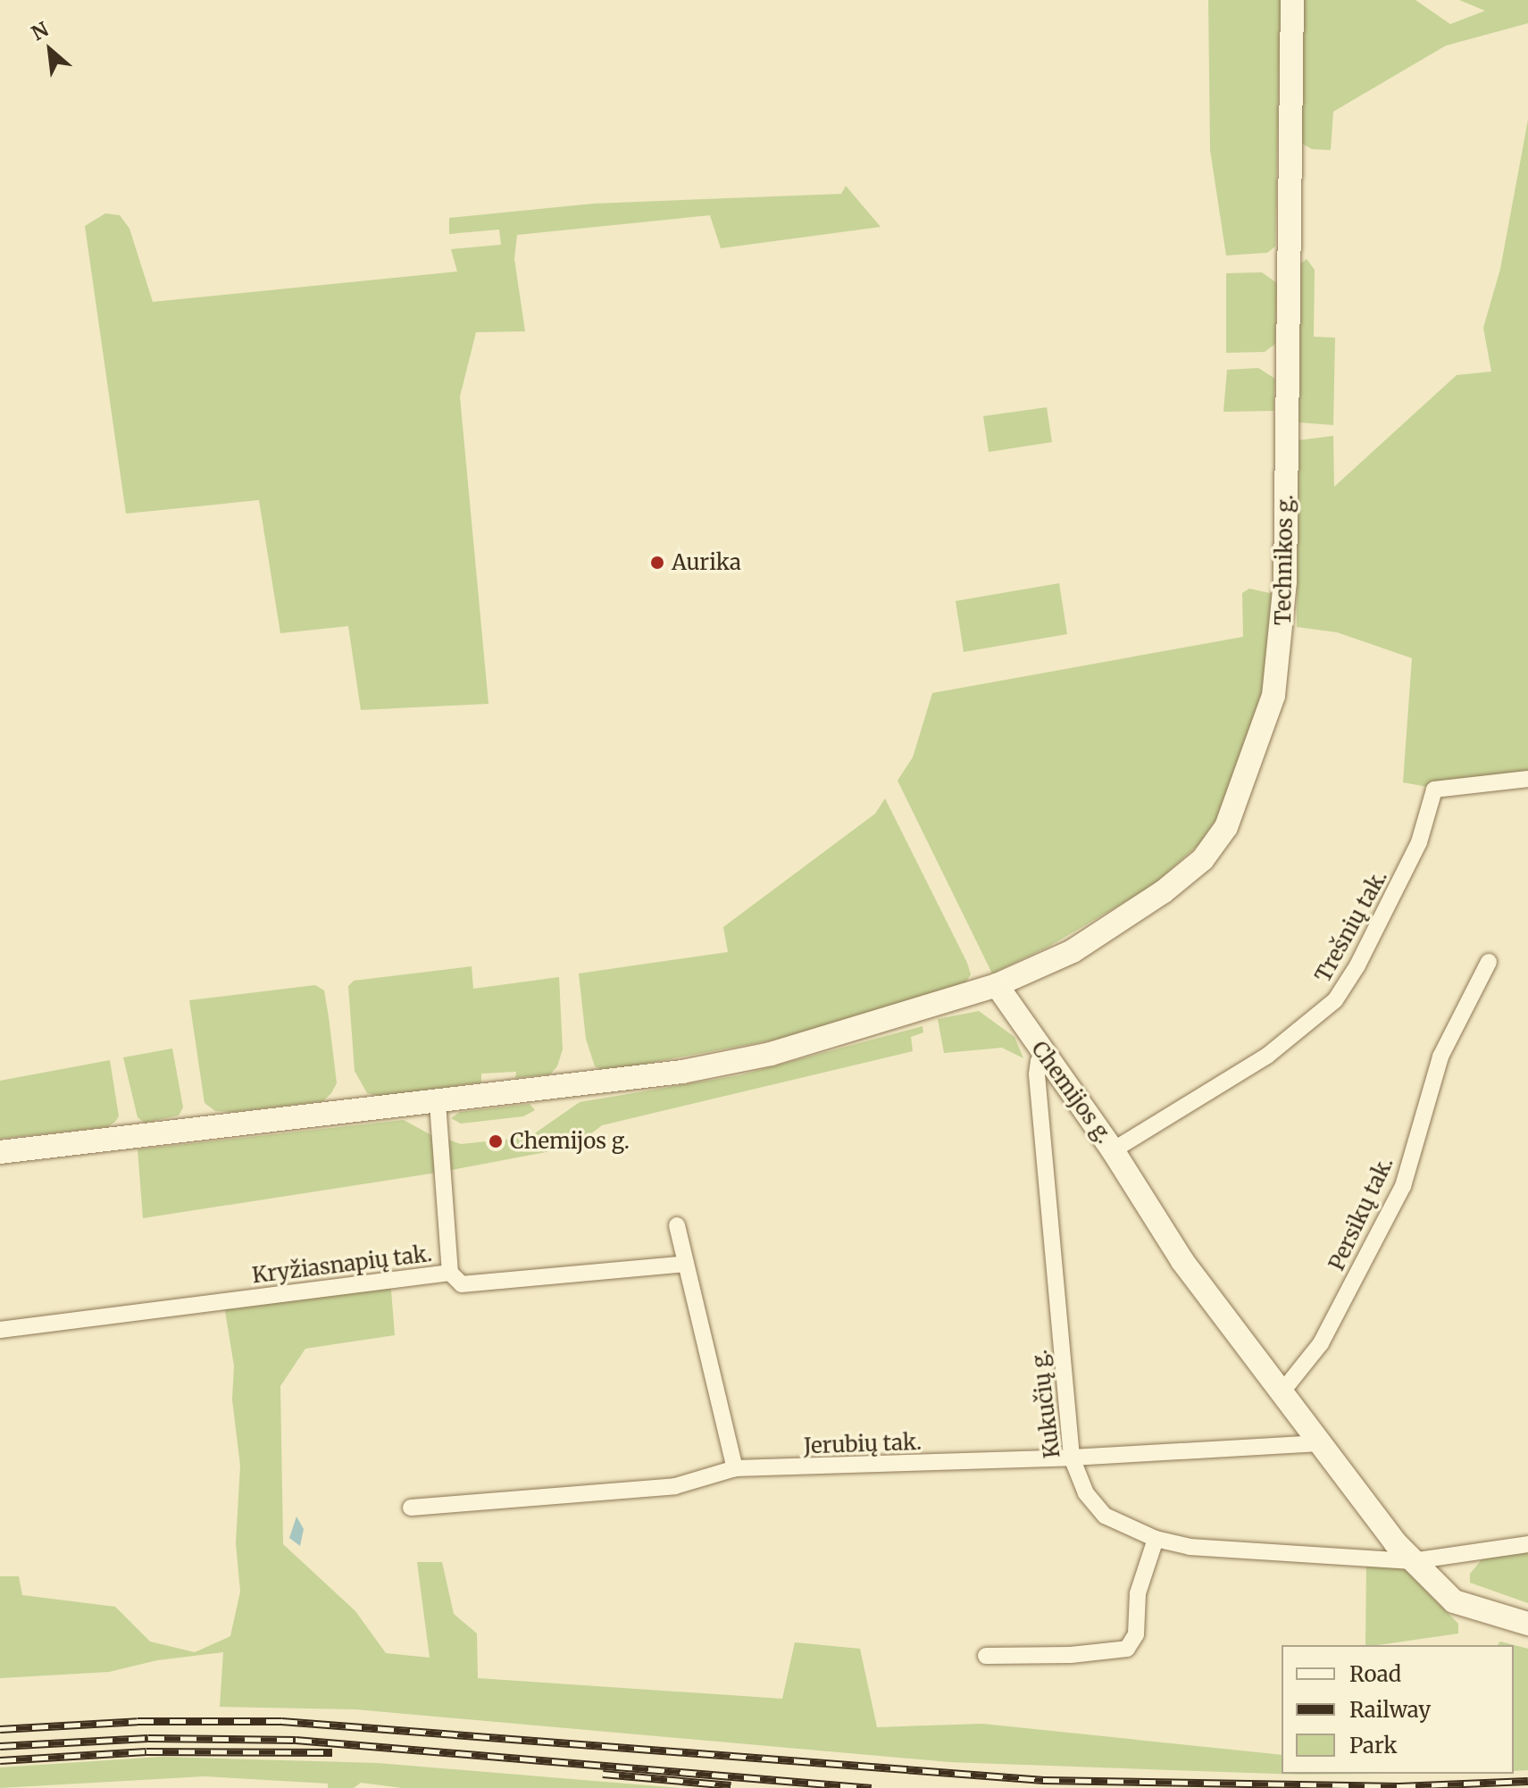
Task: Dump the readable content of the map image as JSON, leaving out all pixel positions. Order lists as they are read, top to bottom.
{
  "streets": {
    "main road": ["Technikos g.", "Chemijos g."],
    "street": [
      "Trešnių tak.",
      "Persikų tak.",
      "Kryžiasnapių tak.",
      "Kukučių g.",
      "Jerubių tak."
    ]
  },
  "crossings": [
    ["Technikos g.", "Chemijos g."],
    ["Trešnių tak.", "Chemijos g."],
    ["Chemijos g.", "Persikų tak."],
    ["Chemijos g.", "Kukučių g."],
    ["Chemijos g.", "Jerubių tak."],
    ["Kukučių g.", "Jerubių tak."]
  ],
  "places": ["Aurika", "Chemijos g."],
  "legend": ["Road", "Railway", "Park"],
  "north": "top left"
}
